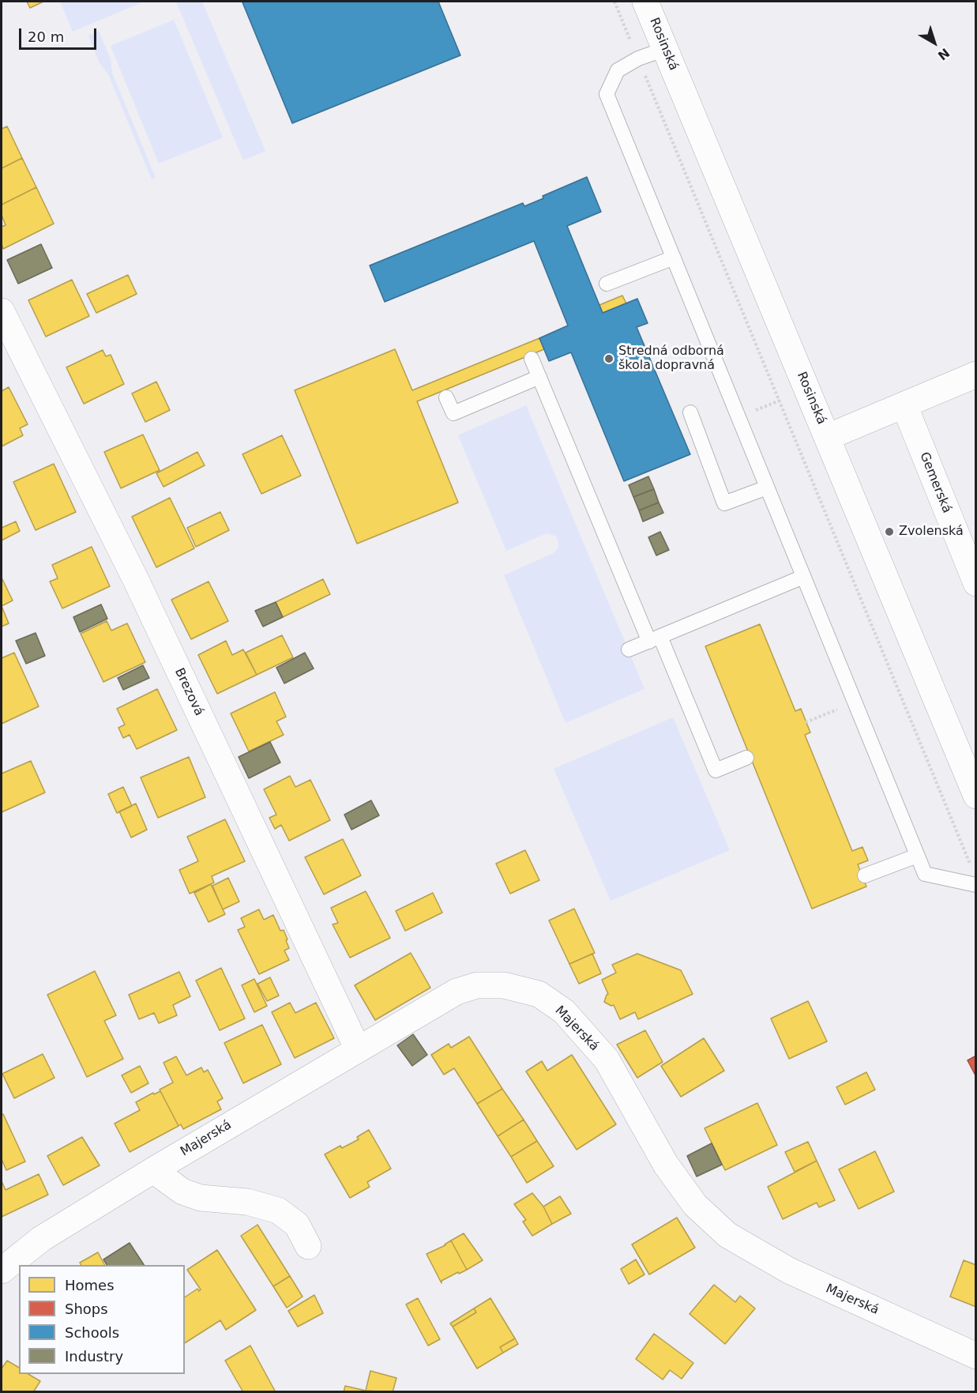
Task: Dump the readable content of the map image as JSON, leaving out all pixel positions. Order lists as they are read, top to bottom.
{
  "streets": {
    "street": [
      "Rosinská",
      "Gemerská",
      "Brezová",
      "Majerská"
    ]
  },
  "crossings": [
    ["Brezová", "Majerská"]
  ],
  "places": ["Stredná odborná škola dopravná", "Zvolenská"],
  "legend": [
    "Homes",
    "Shops",
    "Schools",
    "Industry"
  ],
  "scale_bar": "20 m",
  "north": "bottom right"
}
